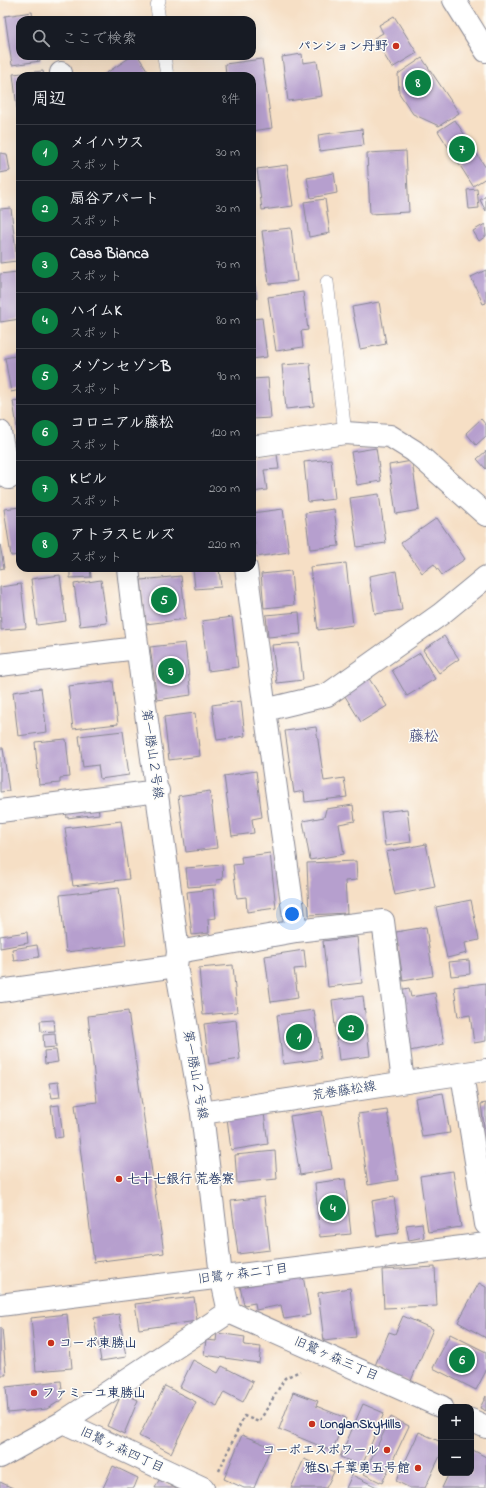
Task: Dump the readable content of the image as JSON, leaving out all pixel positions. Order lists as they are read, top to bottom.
{
  "streets": {
    "street": [
      "第一勝山２号線",
      "荒巻藤松線",
      "旧鷺ヶ森二丁目",
      "旧鷺ヶ森三丁目",
      "旧鷺ヶ森四丁目"
    ]
  },
  "crossings": [
    ["第一勝山２号線", "荒巻藤松線"],
    ["第一勝山２号線", "旧鷺ヶ森二丁目"],
    ["第一勝山２号線", "旧鷺ヶ森三丁目"]
  ],
  "districts": ["藤松"],
  "places": [
    "パンション丹野",
    "七十七銀行 荒巻寮",
    "コーポ東勝山",
    "ファミーユ東勝山",
    "LonglanSkyHills",
    "コーポエスポワール",
    "雅SI 千葉勇五号館"
  ],
  "page": {
    "search": "ここで検索",
    "pins": [
      "8",
      "7",
      "5",
      "3",
      "2",
      "1",
      "4",
      "6"
    ],
    "heading": ["周辺", "8件"],
    "list": [
      {
        "mark": "1",
        "name": "メイハウス",
        "note": "スポット",
        "value": "30 m"
      },
      {
        "mark": "2",
        "name": "扇谷アパート",
        "note": "スポット",
        "value": "30 m"
      },
      {
        "mark": "3",
        "name": "Casa Bianca",
        "note": "スポット",
        "value": "70 m"
      },
      {
        "mark": "4",
        "name": "ハイムK",
        "note": "スポット",
        "value": "80 m"
      },
      {
        "mark": "5",
        "name": "メゾンセゾンB",
        "note": "スポット",
        "value": "90 m"
      },
      {
        "mark": "6",
        "name": "コロニアル藤松",
        "note": "スポット",
        "value": "120 m"
      },
      {
        "mark": "7",
        "name": "Kビル",
        "note": "スポット",
        "value": "200 m"
      },
      {
        "mark": "8",
        "name": "アトラスヒルズ",
        "note": "スポット",
        "value": "220 m"
      }
    ],
    "map_buttons": ["+", "−"]
  }
}
